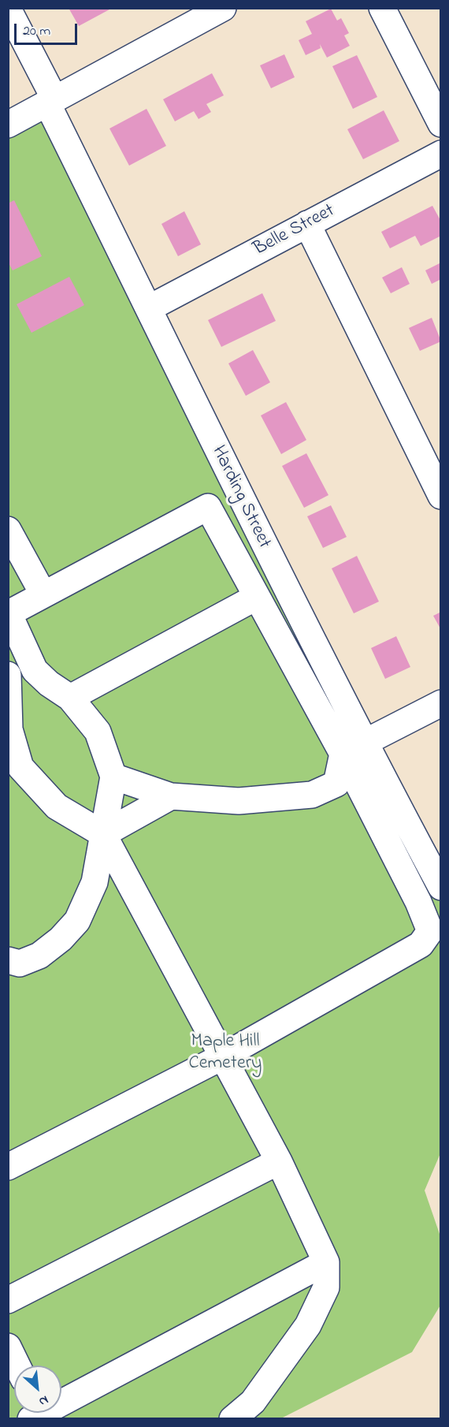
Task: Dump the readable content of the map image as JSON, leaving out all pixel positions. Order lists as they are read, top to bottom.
{
  "streets": {
    "street": ["Belle Street", "Harding Street"]
  },
  "crossings": [
    ["Belle Street", "Harding Street"]
  ],
  "parks": ["Maple Hill Cemetery"],
  "scale_bar": "20 m",
  "north": "bottom right"
}
